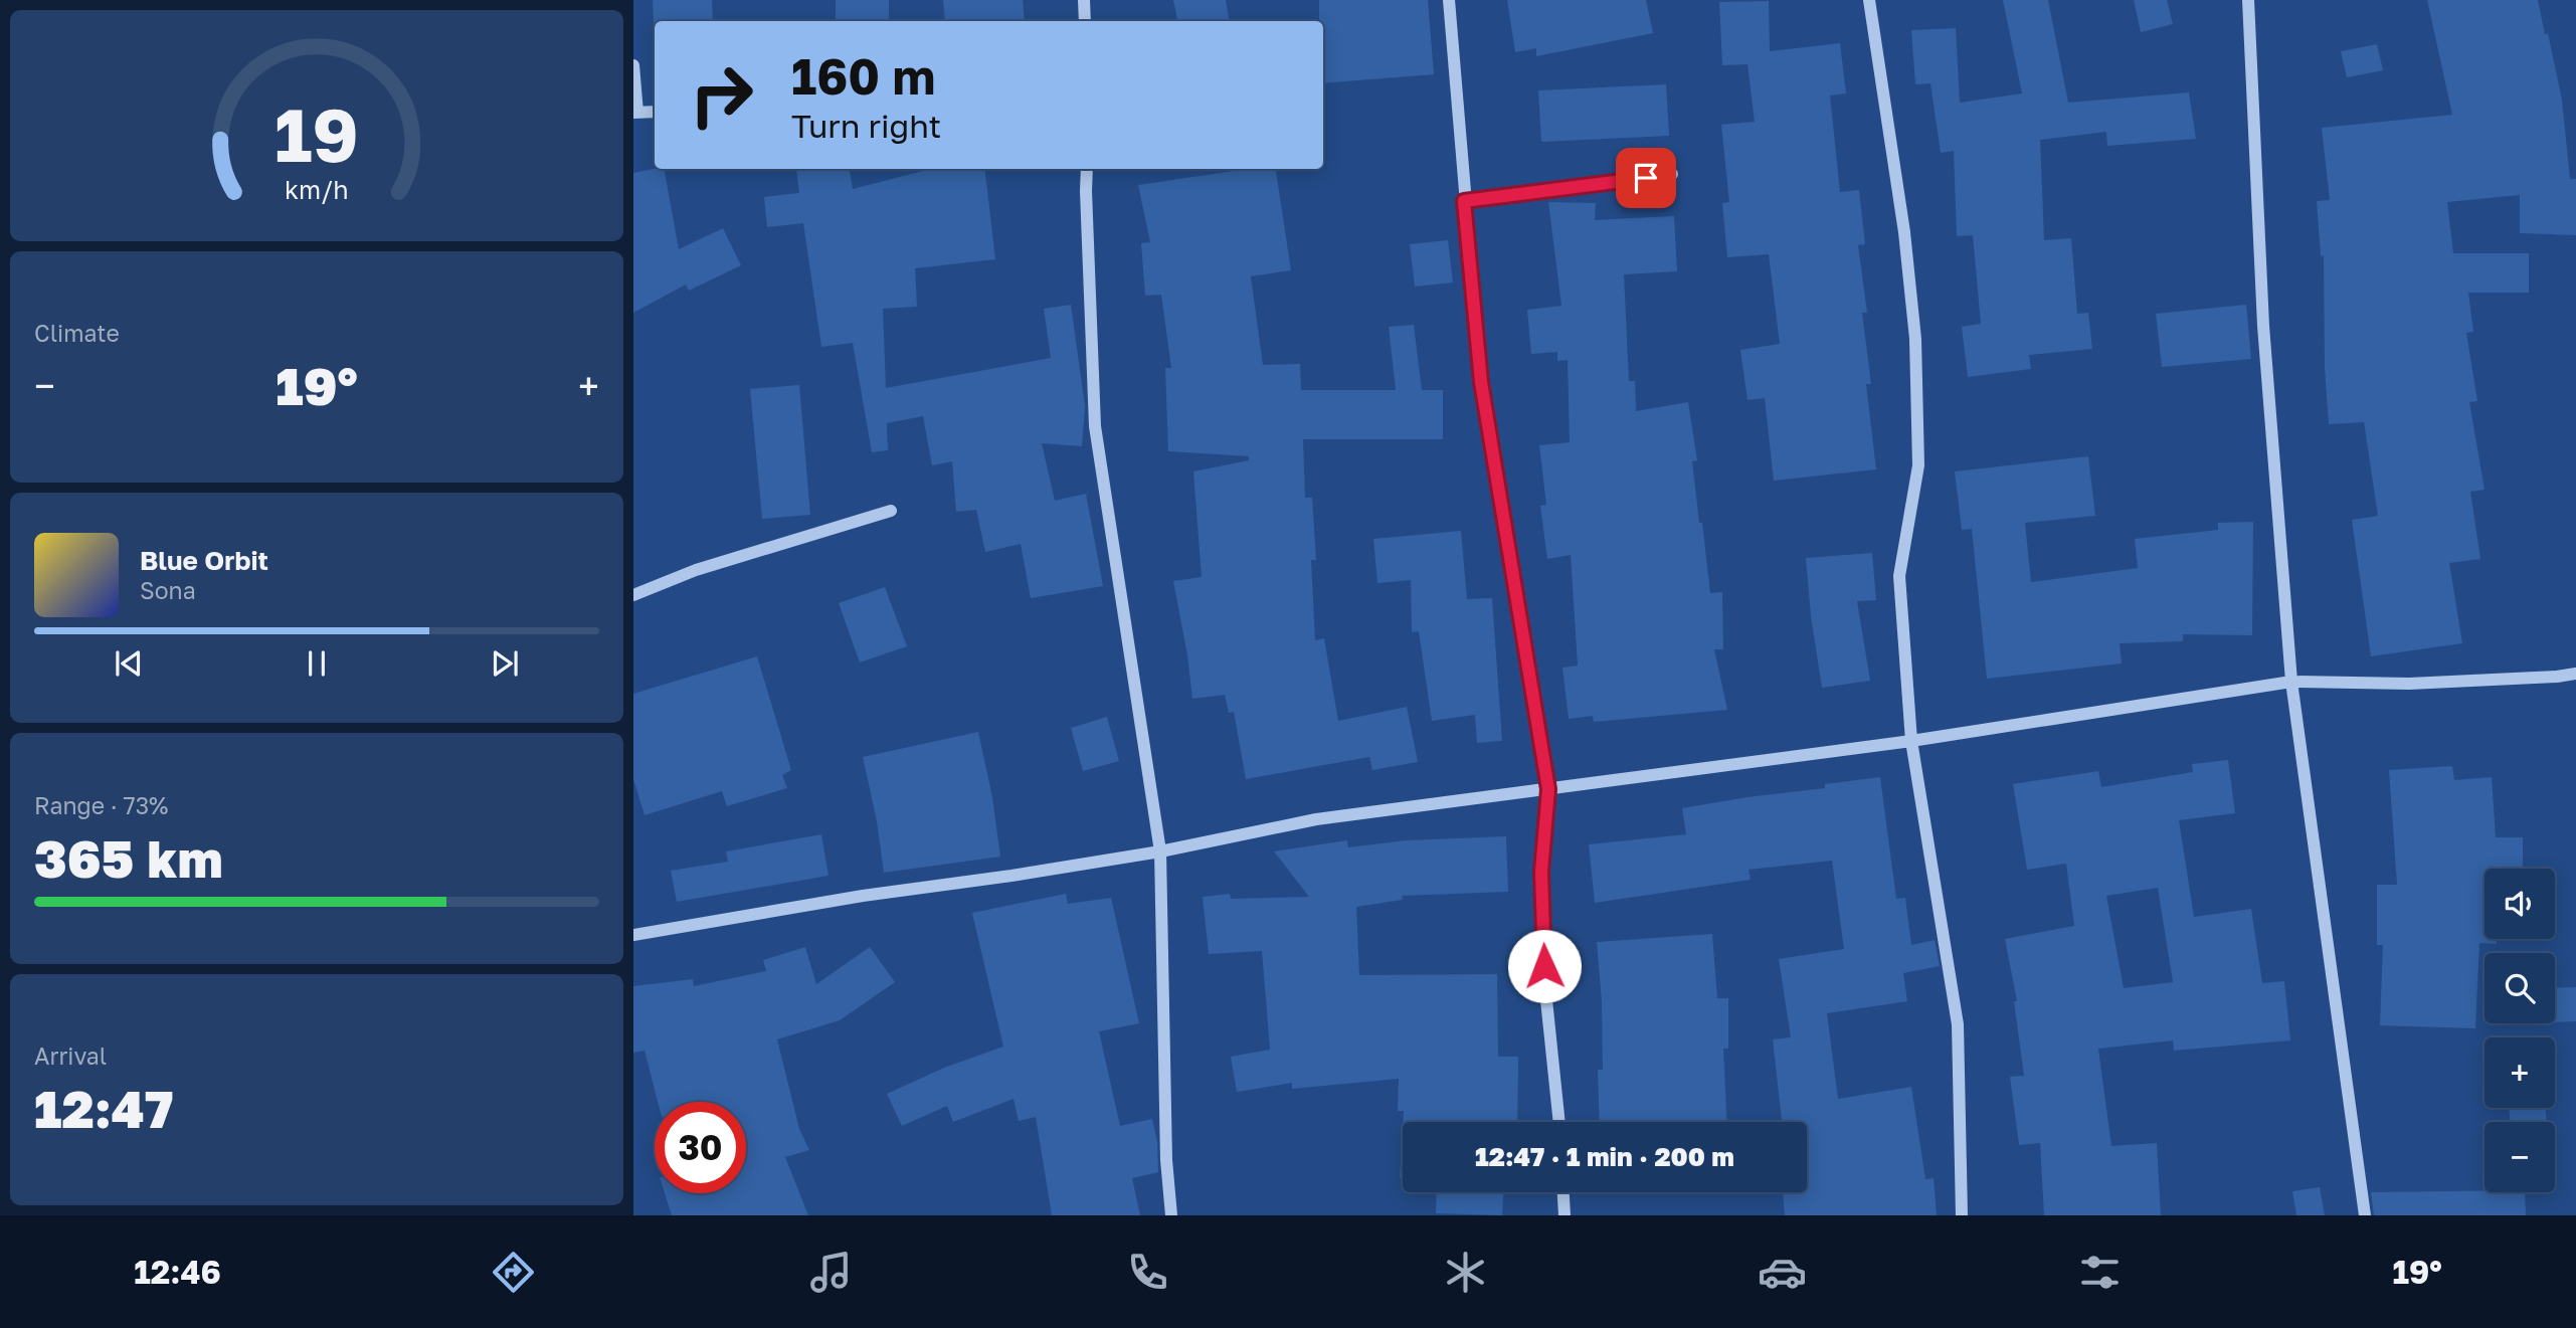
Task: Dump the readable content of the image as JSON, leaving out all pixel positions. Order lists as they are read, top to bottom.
{
  "page": {
    "turn": ["160 m", "Turn right"],
    "tile": [
      "Climate",
      ["Range · 73%", "365 km"],
      ["Arrival", "12:47"]
    ],
    "heat": ["−", "19°", "+"],
    "song": ["Blue Orbit", "Sona"],
    "map_buttons": ["+", "−"],
    "limit": "30",
    "trip": "12:47 · 1 min · 200 m",
    "tabs": ["12:46", "19°"],
    "gauge": ["19", "km/h"]
  }
}
